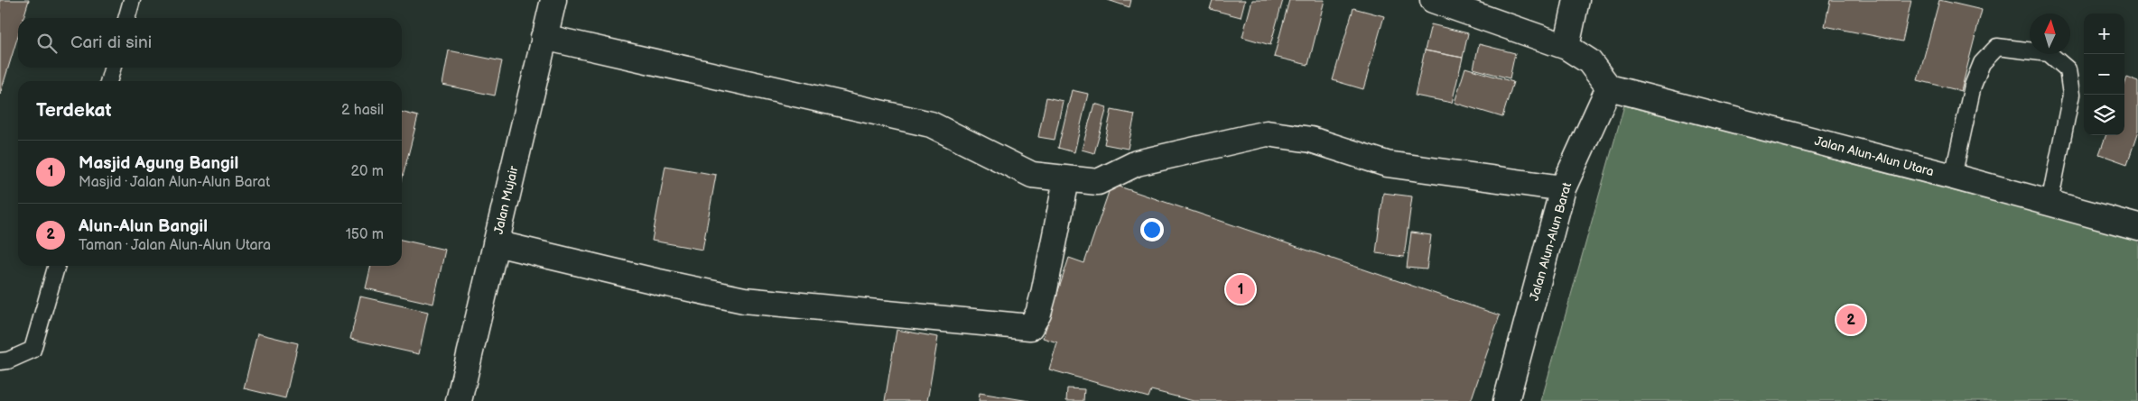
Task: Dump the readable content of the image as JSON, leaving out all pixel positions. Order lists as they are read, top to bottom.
{
  "streets": {
    "street": ["Jalan Alun-Alun Utara", "Jalan Mujair", "Jalan Alun-Alun Barat"]
  },
  "crossings": [
    ["Jalan Alun-Alun Utara", "Jalan Alun-Alun Barat"]
  ],
  "north": "top",
  "page": {
    "map_buttons": ["+", "−"],
    "search": "Cari di sini",
    "heading": ["Terdekat", "2 hasil"],
    "list": [
      {
        "mark": "1",
        "name": "Masjid Agung Bangil",
        "note": "Masjid · Jalan Alun-Alun Barat",
        "value": "20 m"
      },
      {
        "mark": "2",
        "name": "Alun-Alun Bangil",
        "note": "Taman · Jalan Alun-Alun Utara",
        "value": "150 m"
      }
    ],
    "pins": ["1", "2"]
  }
}
